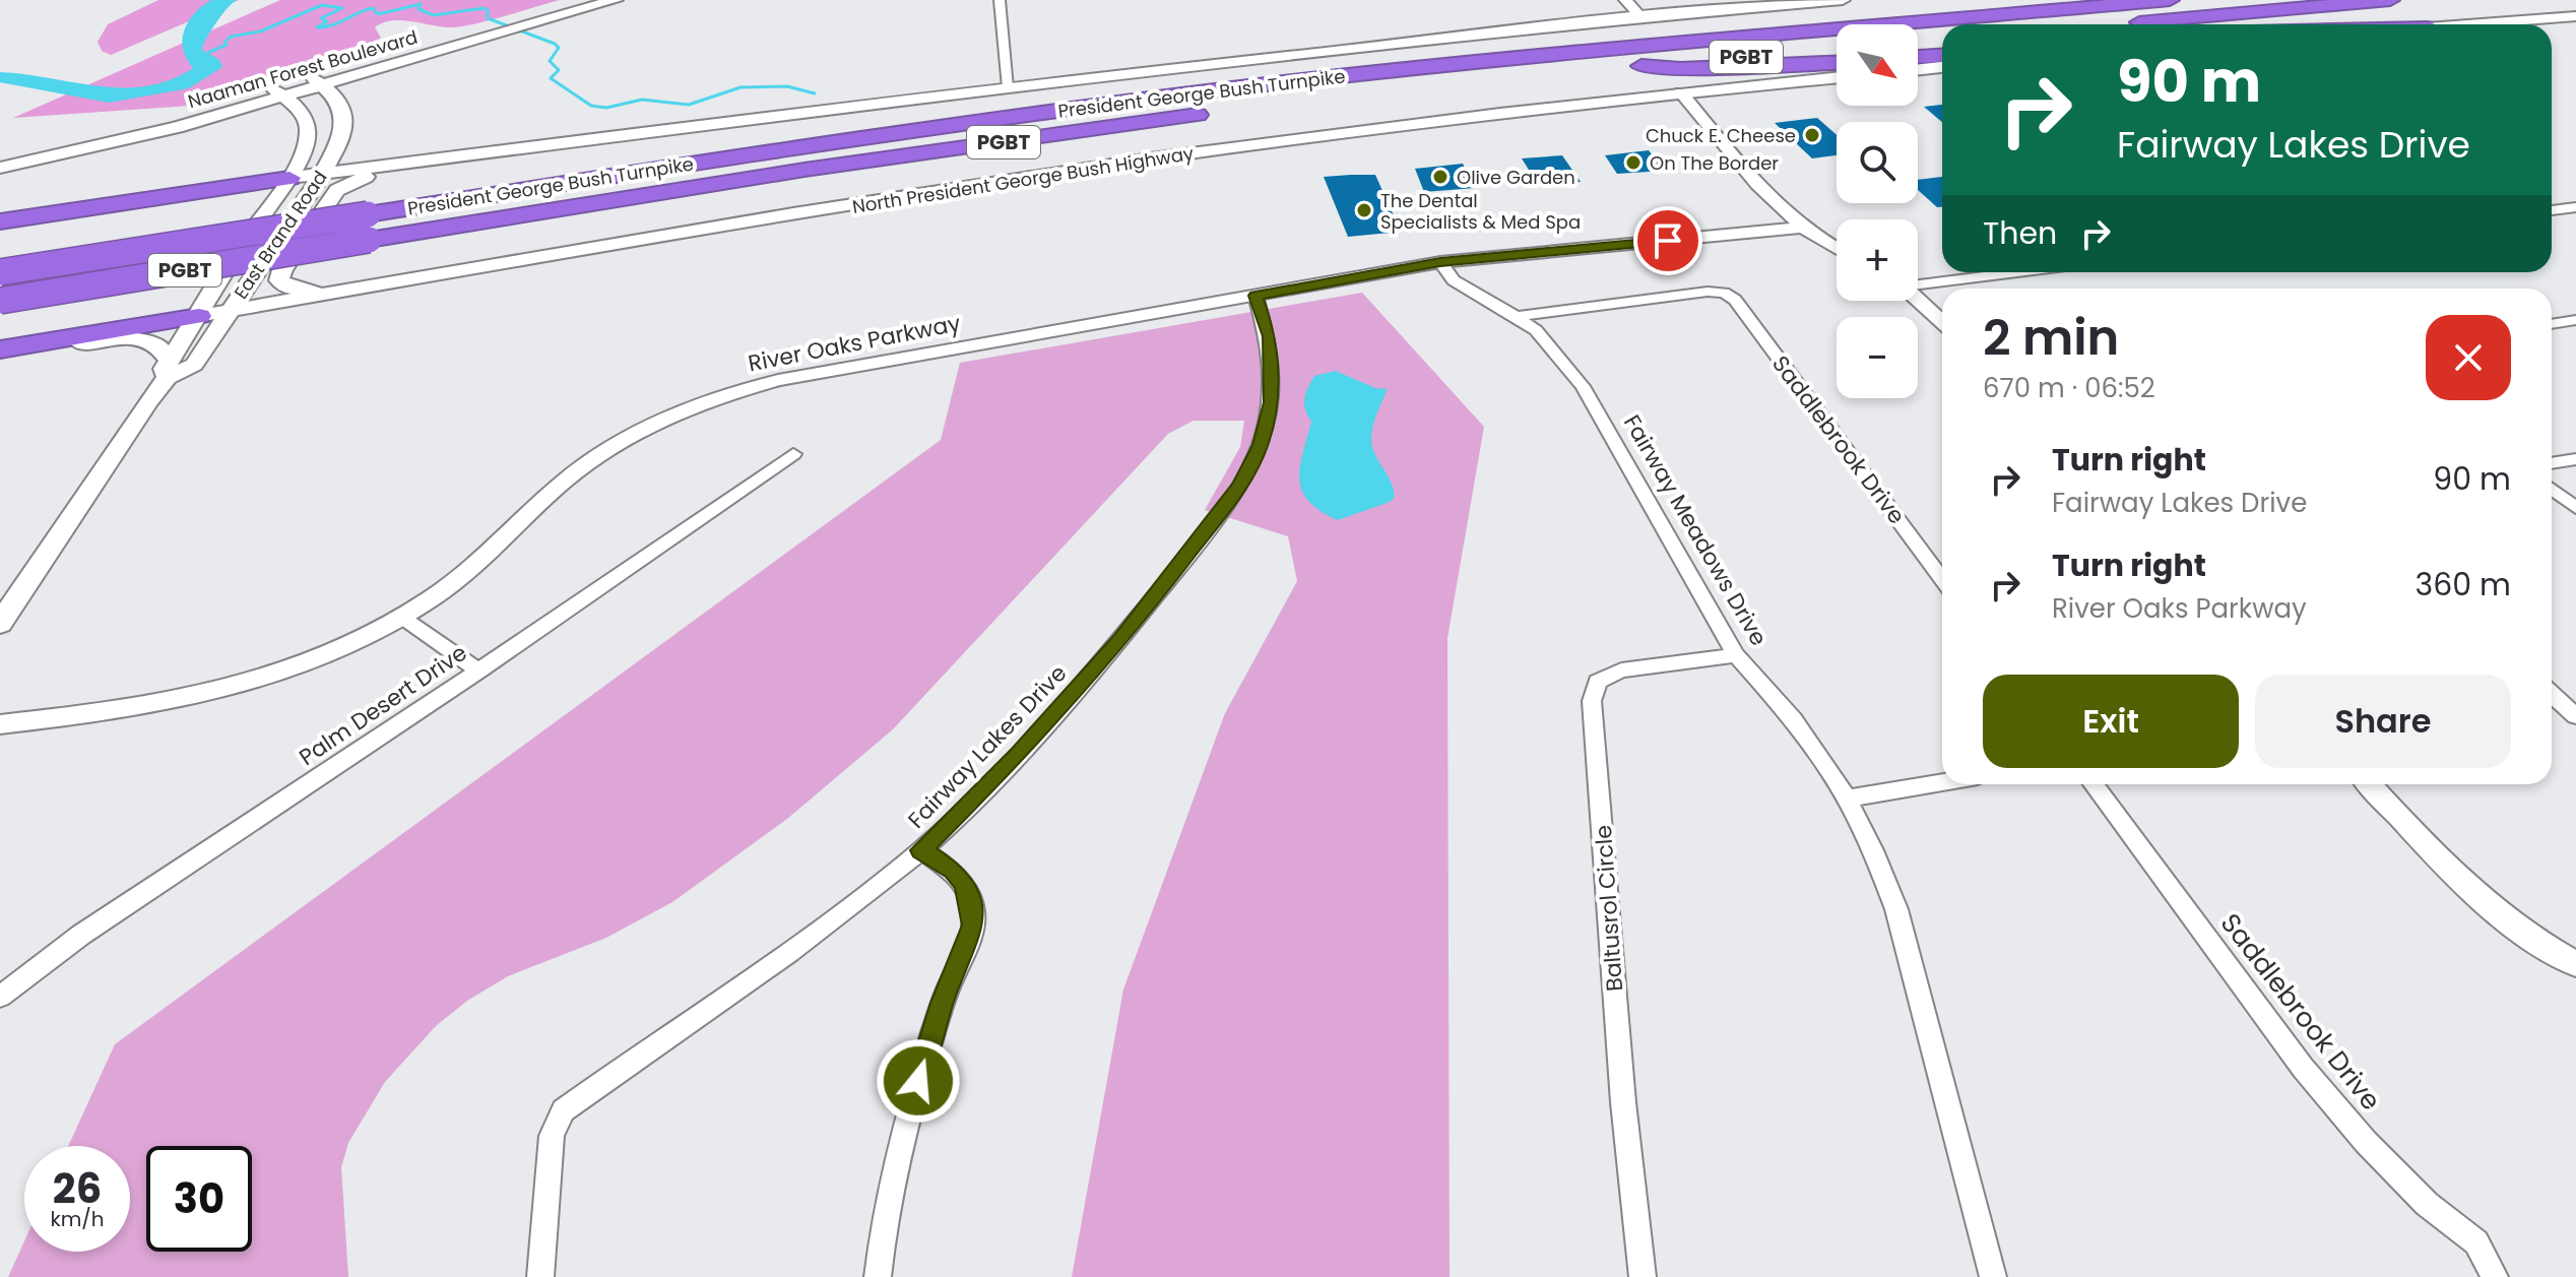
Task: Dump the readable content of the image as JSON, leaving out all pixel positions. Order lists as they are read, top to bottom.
{
  "streets": {
    "highway": ["PGBT", "President George Bush Turnpike"],
    "main road": ["Naaman Forest Boulevard", "North President George Bush Highway", "East Brand Road"],
    "street": [
      "River Oaks Parkway",
      "Saddlebrook Drive",
      "Fairway Meadows Drive",
      "Palm Desert Drive",
      "Fairway Lakes Drive",
      "Baltusrol Circle"
    ]
  },
  "crossings": [
    ["Naaman Forest Boulevard", "East Brand Road"],
    ["North President George Bush Highway", "East Brand Road"],
    ["River Oaks Parkway", "Fairway Meadows Drive"],
    ["River Oaks Parkway", "Fairway Lakes Drive"],
    ["Saddlebrook Drive", "Fairway Meadows Drive"],
    ["Fairway Meadows Drive", "Baltusrol Circle"]
  ],
  "places": [
    "Chuck E. Cheese",
    "On The Border",
    "Olive Garden",
    "The Dental Specialists & Med Spa"
  ],
  "north": "bottom right",
  "page": {
    "map_buttons": ["+", "−"],
    "turn": ["90 m", "Fairway Lakes Drive"],
    "then": "Then",
    "heading": ["2 min", "670 m · 06:52"],
    "list": [
      {
        "name": "Turn right",
        "note": "Fairway Lakes Drive",
        "value": "90 m"
      },
      {
        "name": "Turn right",
        "note": "River Oaks Parkway",
        "value": "360 m"
      }
    ],
    "buttons": ["Exit", "Share"],
    "speed": "26 km/h",
    "limit": "30"
  }
}
